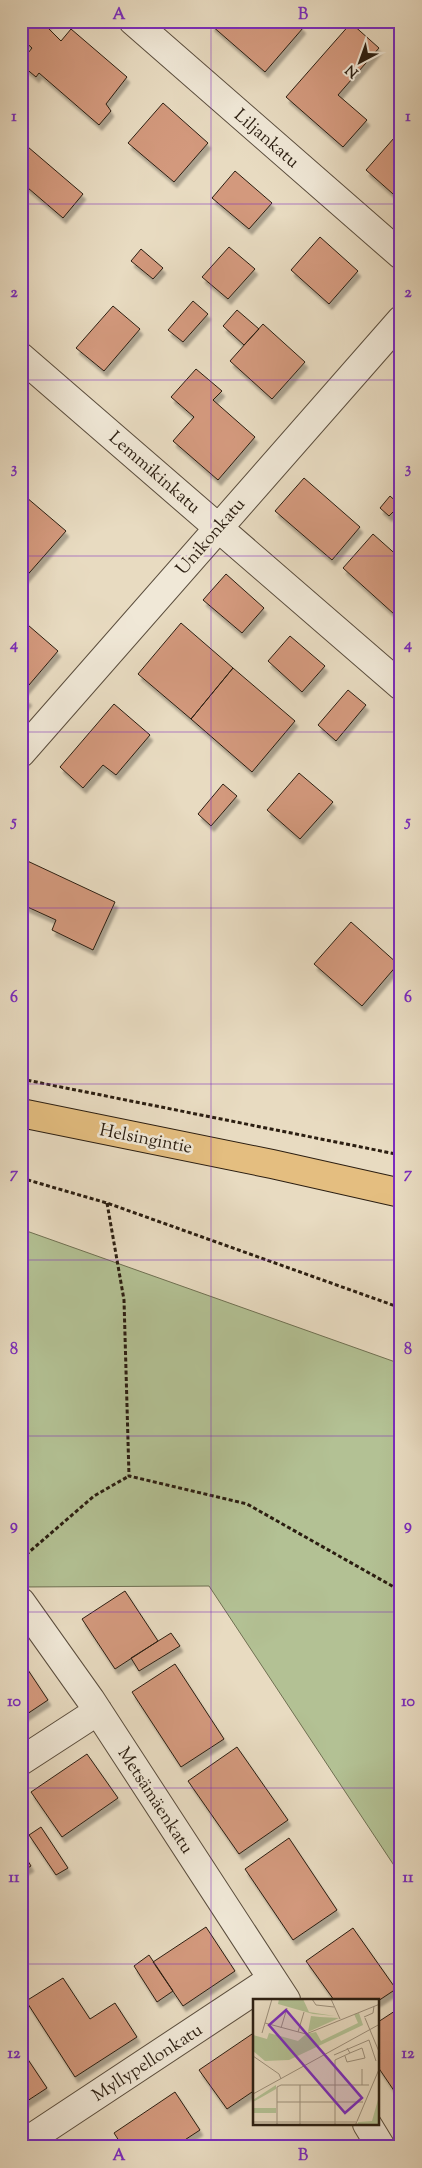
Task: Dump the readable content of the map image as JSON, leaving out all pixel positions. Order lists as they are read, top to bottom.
{
  "streets": {
    "main road": ["Helsingintie"],
    "street": [
      "Liljankatu",
      "Lemmikinkatu",
      "Unikonkatu",
      "Metsämäenkatu",
      "Myllypellonkatu"
    ]
  },
  "crossings": [
    ["Lemmikinkatu", "Unikonkatu"],
    ["Metsämäenkatu", "Myllypellonkatu"]
  ],
  "north": "bottom left",
  "grid": {
    "columns": ["A", "B"],
    "rows": [
      "1",
      "2",
      "3",
      "4",
      "5",
      "6",
      "7",
      "8",
      "9",
      "10",
      "11",
      "12"
    ]
  }
}
